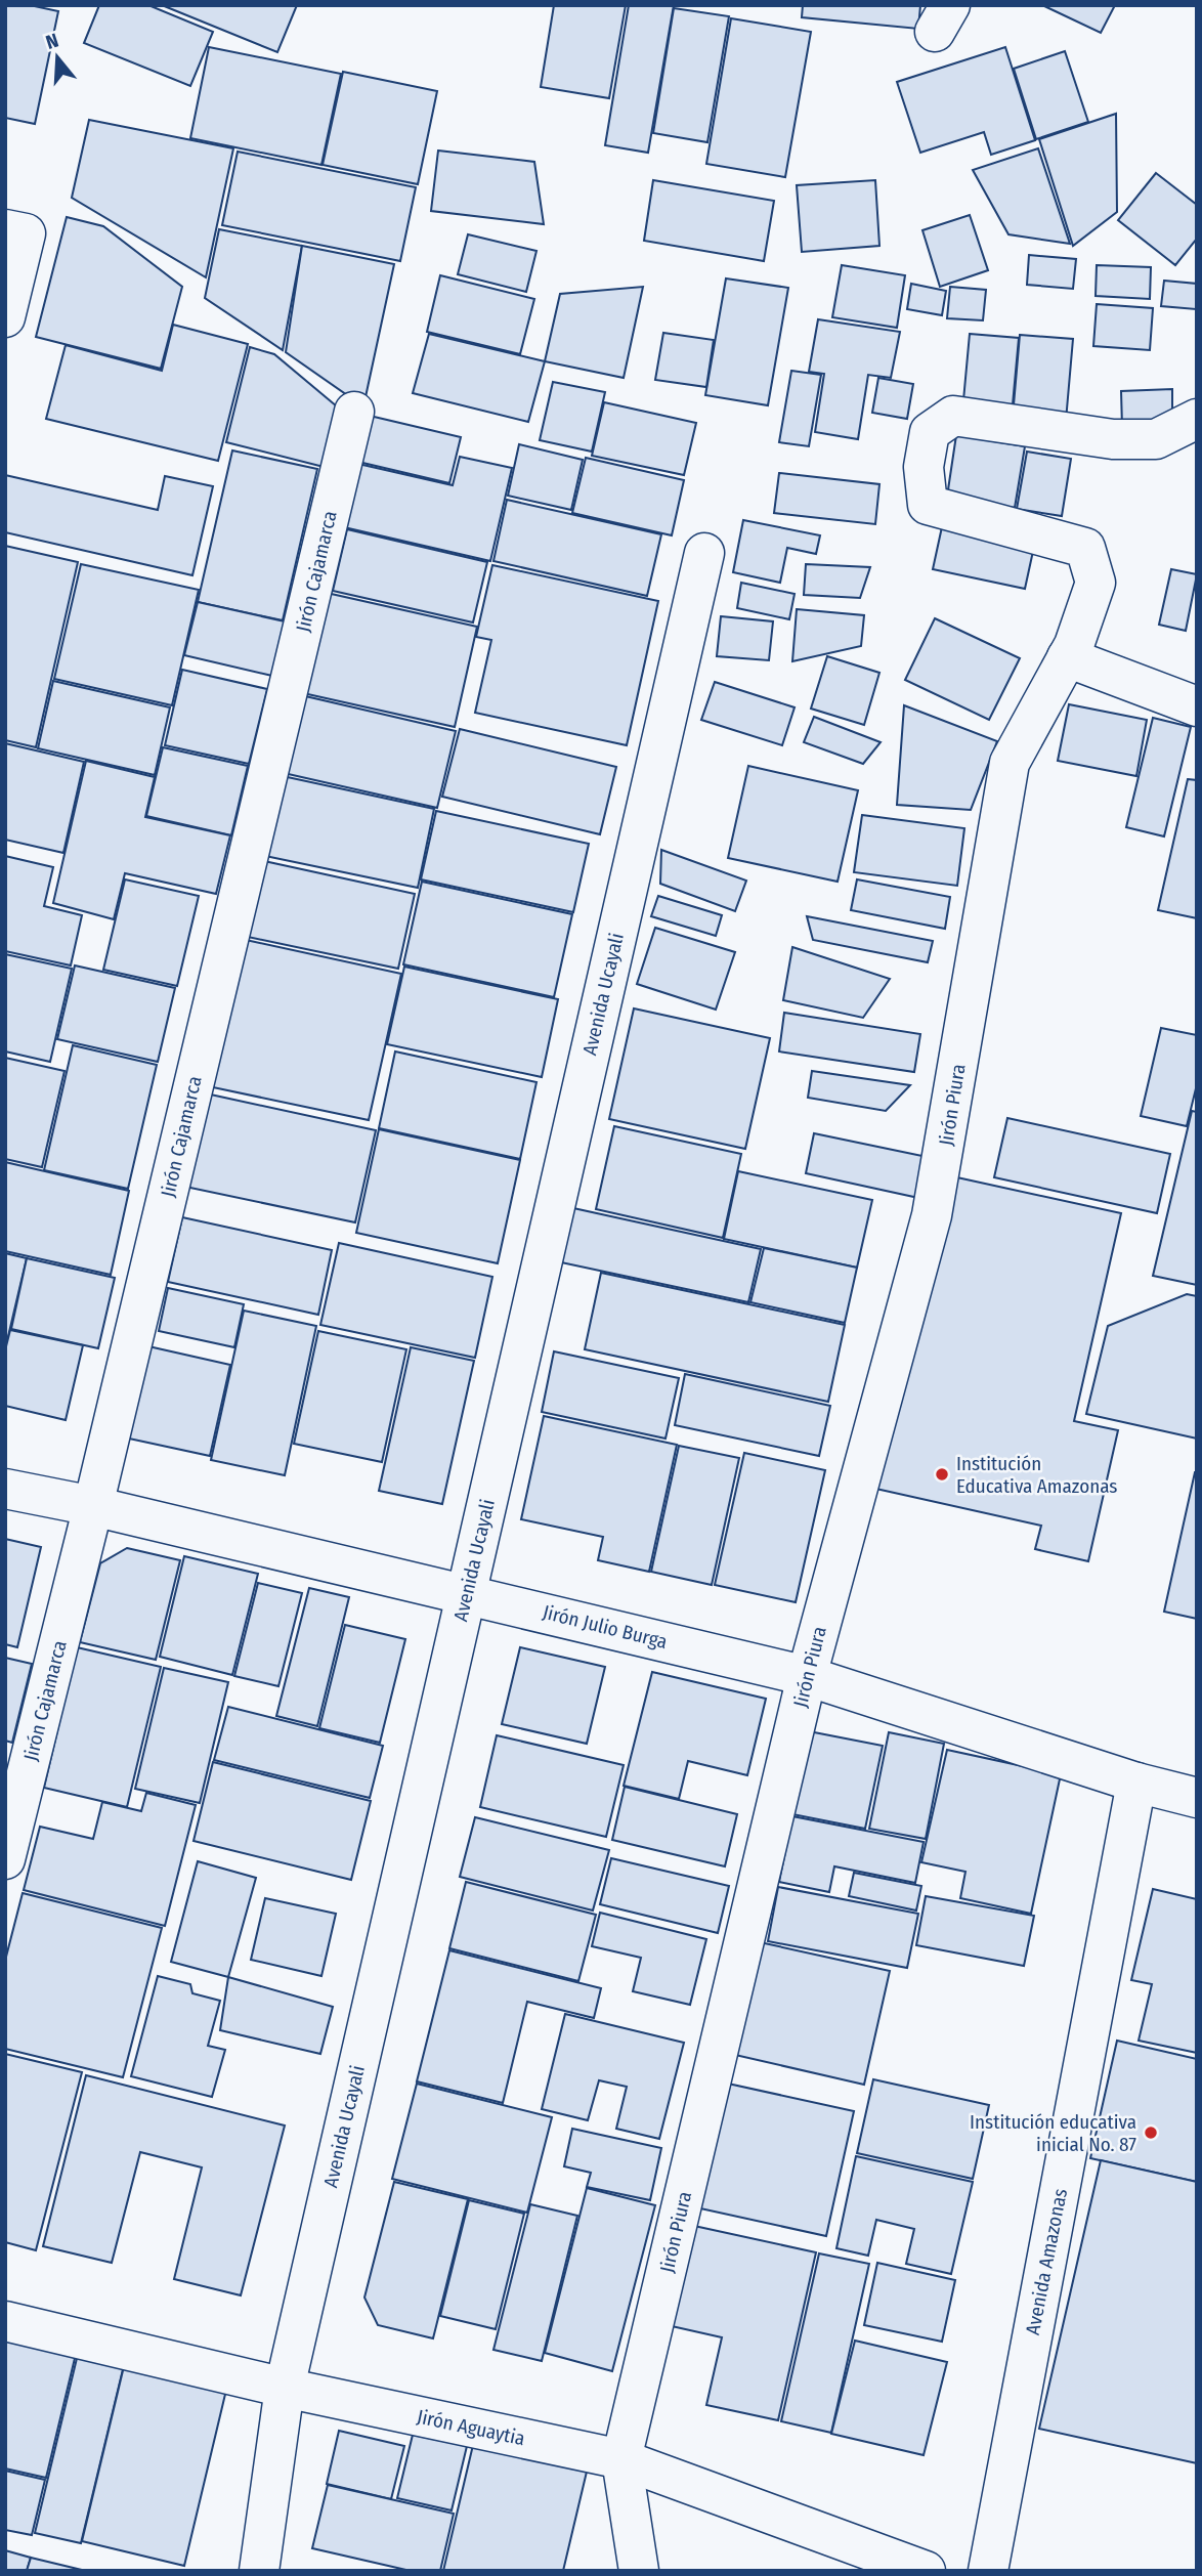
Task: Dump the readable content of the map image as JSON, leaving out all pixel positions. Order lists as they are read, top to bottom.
{
  "streets": {
    "street": [
      "Jirón Cajamarca",
      "Avenida Ucayali",
      "Jirón Piura",
      "Jirón Julio Burga",
      "Avenida Amazonas",
      "Jirón Aguaytia"
    ]
  },
  "crossings": [
    ["Jirón Cajamarca", "Jirón Julio Burga"],
    ["Avenida Ucayali", "Jirón Julio Burga"],
    ["Avenida Ucayali", "Jirón Aguaytia"],
    ["Jirón Piura", "Jirón Julio Burga"],
    ["Jirón Piura", "Jirón Aguaytia"],
    ["Jirón Julio Burga", "Avenida Amazonas"]
  ],
  "places": ["Institución Educativa Amazonas", "Institución educativa inicial No. 87"],
  "north": "top"
}
